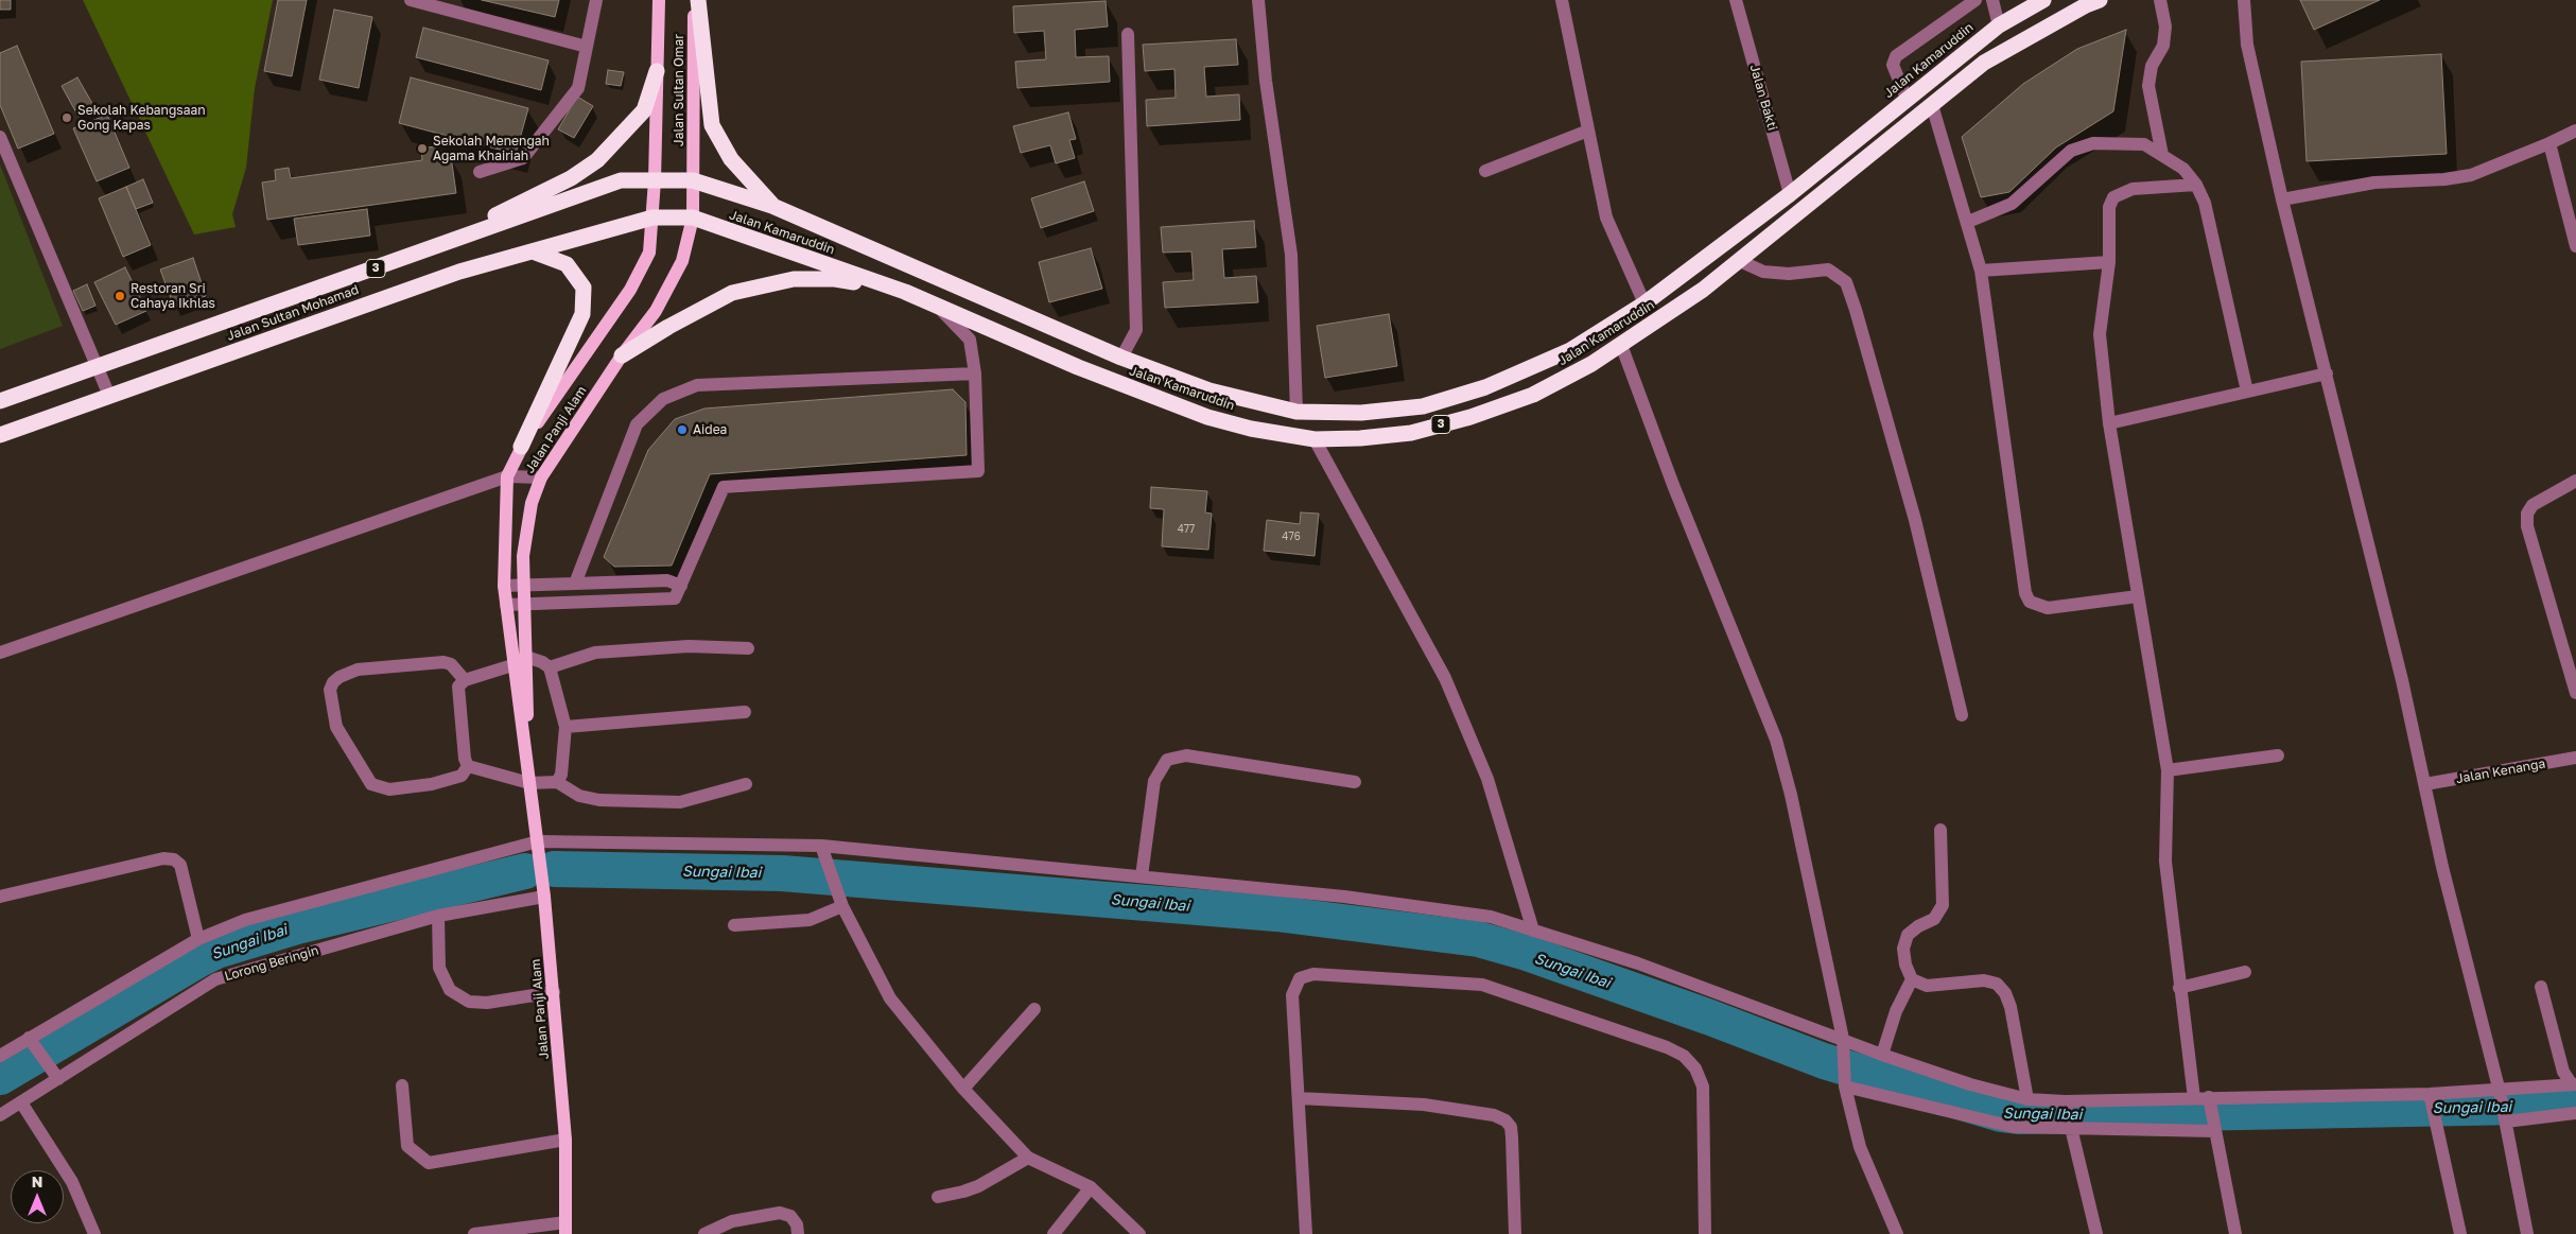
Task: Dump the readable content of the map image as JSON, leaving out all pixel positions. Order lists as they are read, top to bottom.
{
  "streets": {
    "highway": ["Jalan Kamaruddin", "3", "Jalan Sultan Mohamad"],
    "main road": ["Jalan Sultan Omar", "Jalan Panji Alam"],
    "street": ["Jalan Bakti", "Jalan Kenanga", "Lorong Beringin"]
  },
  "crossings": [
    ["Jalan Kamaruddin", "Jalan Sultan Omar"],
    ["Jalan Kamaruddin", "Jalan Bakti"],
    ["Jalan Kamaruddin", "Jalan Sultan Mohamad"],
    ["Jalan Kamaruddin", "Jalan Panji Alam"],
    ["Jalan Sultan Omar", "Jalan Sultan Mohamad"],
    ["Jalan Sultan Omar", "Jalan Panji Alam"],
    ["Jalan Sultan Mohamad", "Jalan Panji Alam"],
    ["Jalan Panji Alam", "Lorong Beringin"]
  ],
  "water": ["Sungai Ibai"],
  "places": [
    "Sekolah Kebangsaan Gong Kapas",
    "Sekolah Menengah Agama Khairiah",
    "Restoran Sri Cahaya Ikhlas",
    "Aidea"
  ],
  "house_numbers": ["477", "476"],
  "north": "top"
}
